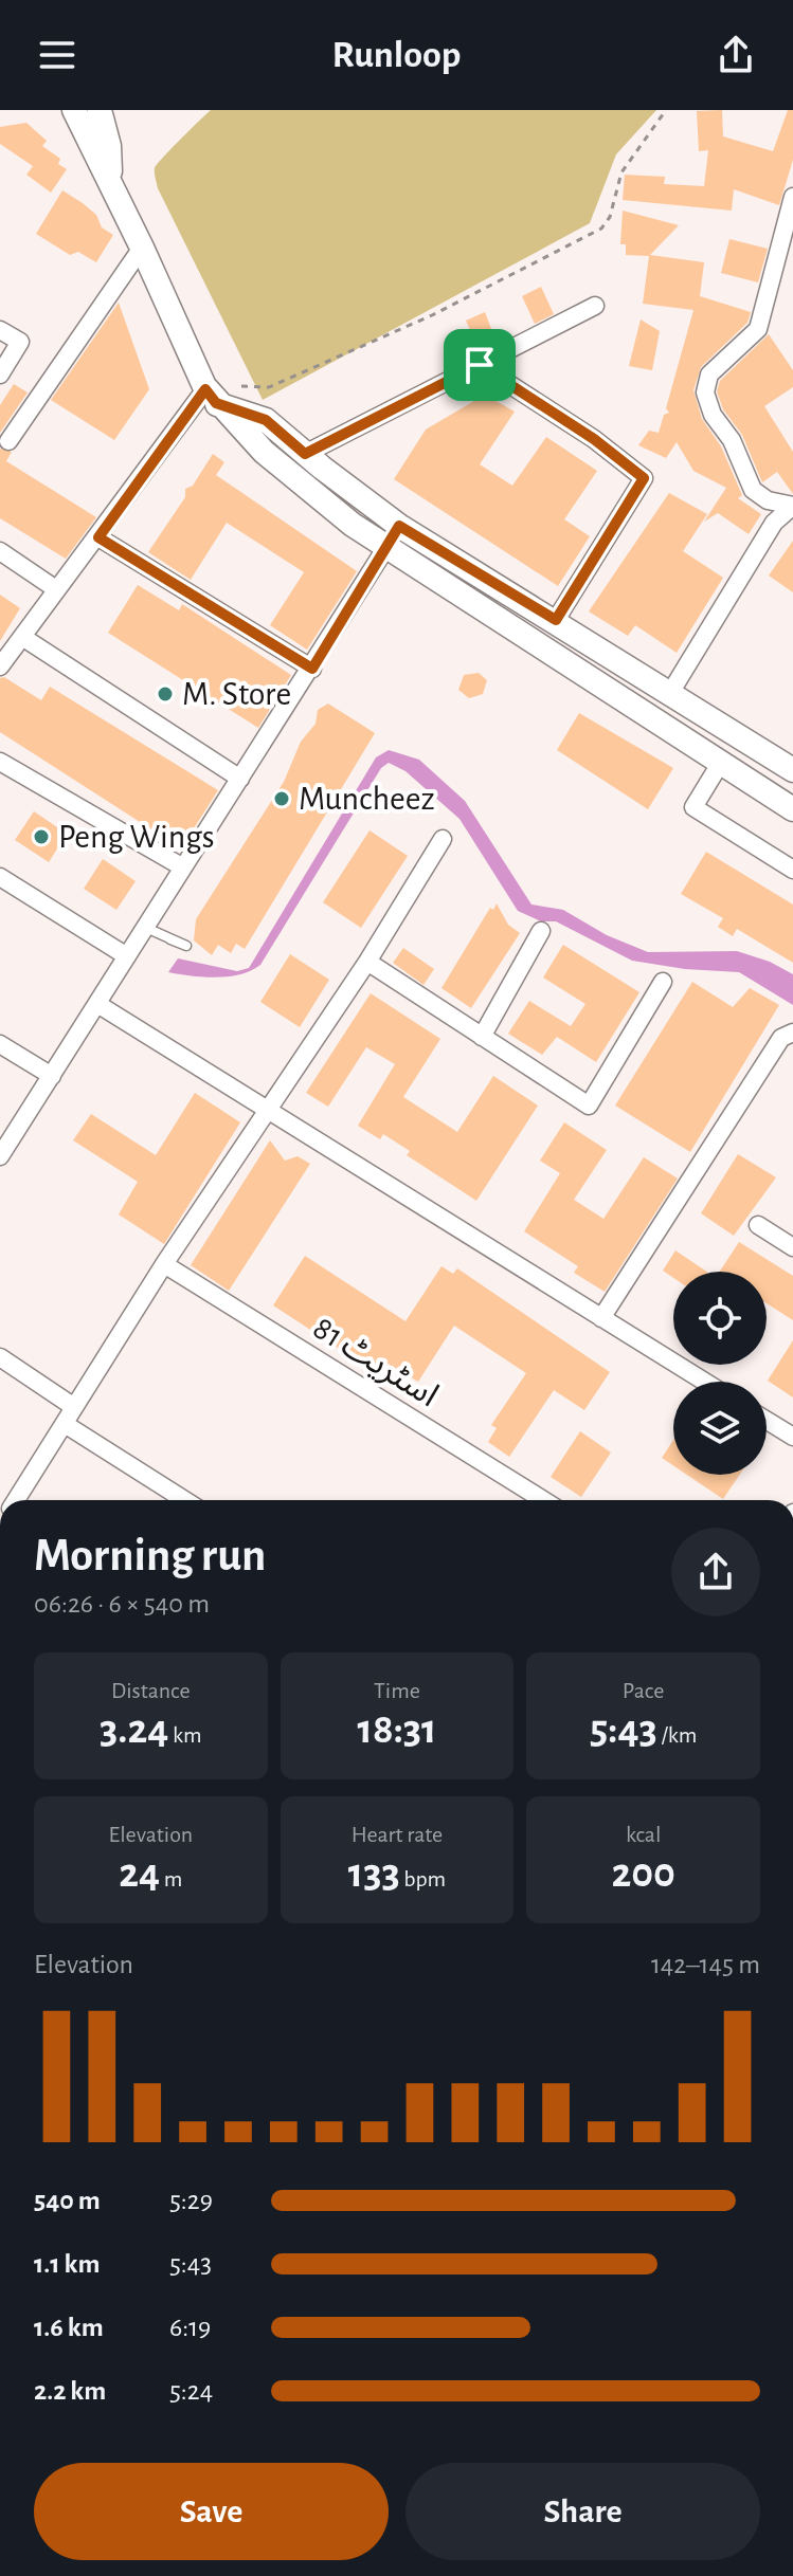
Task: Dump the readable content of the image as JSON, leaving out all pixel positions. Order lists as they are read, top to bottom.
{
  "streets": {
    "street": ["اسٹریٹ 81"]
  },
  "places": ["M. Store", "Muncheez", "Peng Wings"],
  "page": {
    "header": "Runloop",
    "heading": ["Morning run", "06:26 · 6 × 540 m"],
    "stats": [
      ["Distance", "3.24 km"],
      ["Time", "18:31"],
      ["Pace", "5:43 /km"],
      ["Elevation", "24 m"],
      ["Heart rate", "133 bpm"],
      ["kcal", "200"]
    ],
    "chart": ["Elevation", "142–145 m"],
    "list": [
      {
        "name": "540 m",
        "note": "5:29"
      },
      {
        "name": "1.1 km",
        "note": "5:43"
      },
      {
        "name": "1.6 km",
        "note": "6:19"
      },
      {
        "name": "2.2 km",
        "note": "5:24"
      }
    ],
    "buttons": ["Save", "Share"]
  }
}
